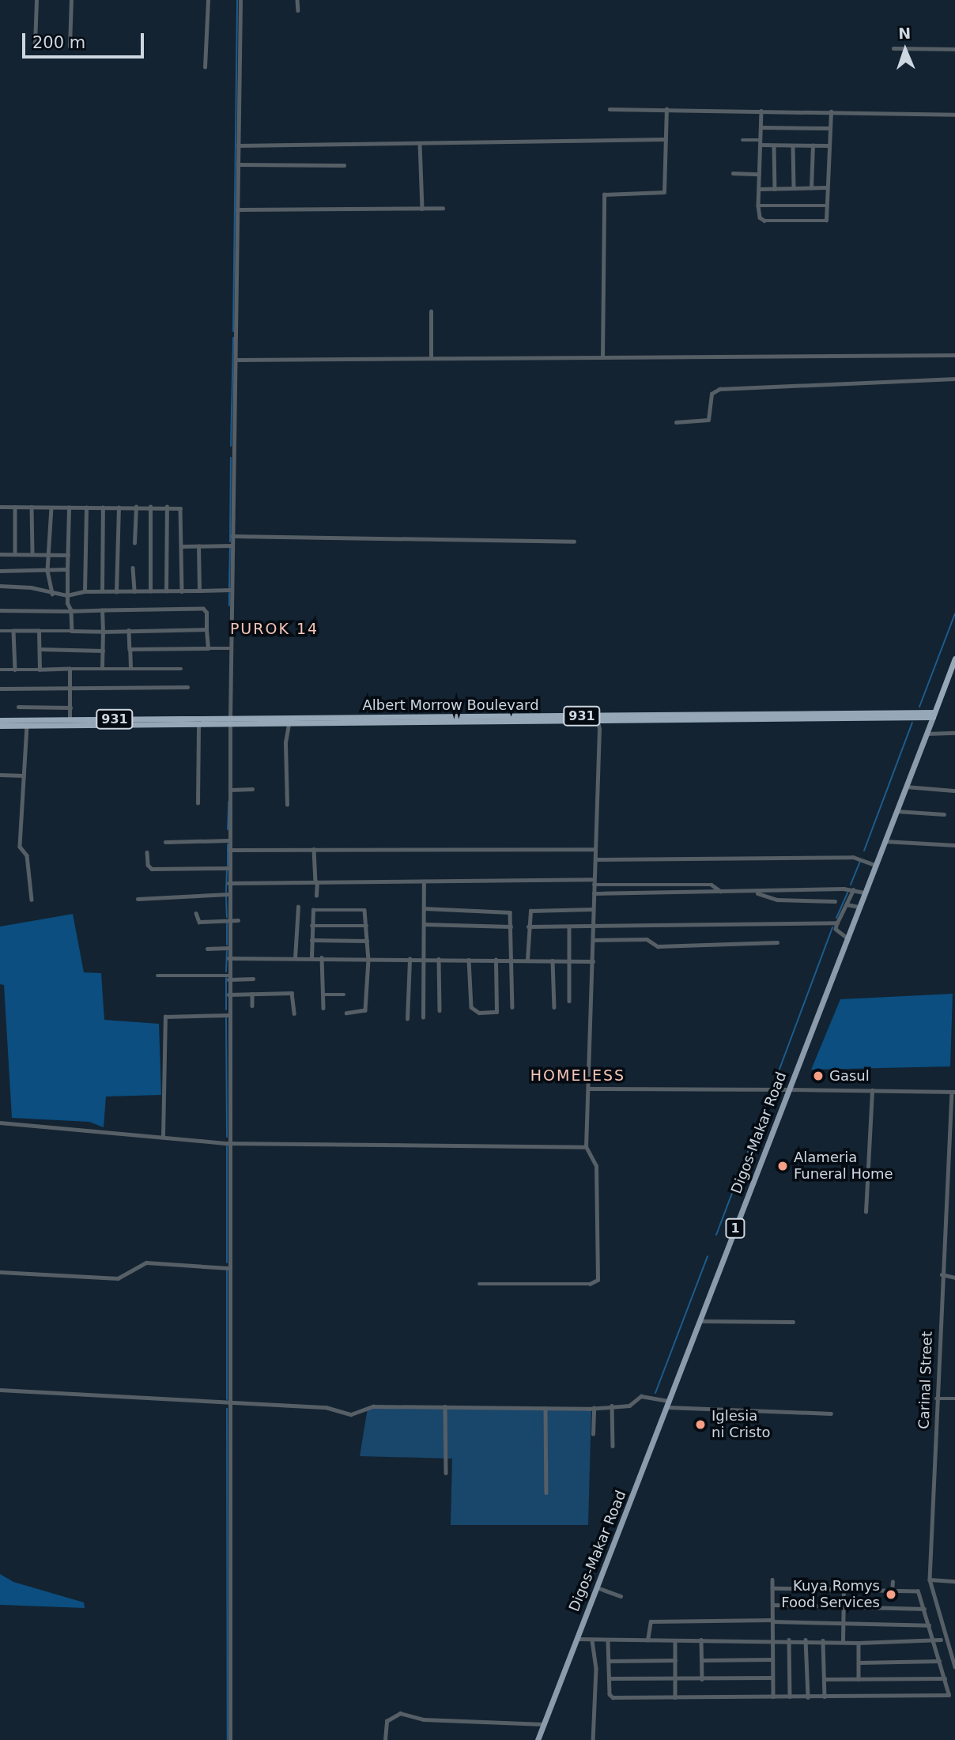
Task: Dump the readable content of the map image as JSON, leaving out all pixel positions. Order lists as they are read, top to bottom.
{
  "streets": {
    "highway": [
      "Albert Morrow Boulevard",
      "931",
      "Digos-Makar Road",
      "1"
    ],
    "street": ["Carinal Street"]
  },
  "crossings": [
    ["Albert Morrow Boulevard", "Digos-Makar Road"]
  ],
  "districts": ["PUROK 14", "HOMELESS"],
  "places": [
    "Gasul",
    "Alameria Funeral Home",
    "Iglesia ni Cristo",
    "Kuya Romys Food Services"
  ],
  "scale_bar": "200 m",
  "north": "top"
}
